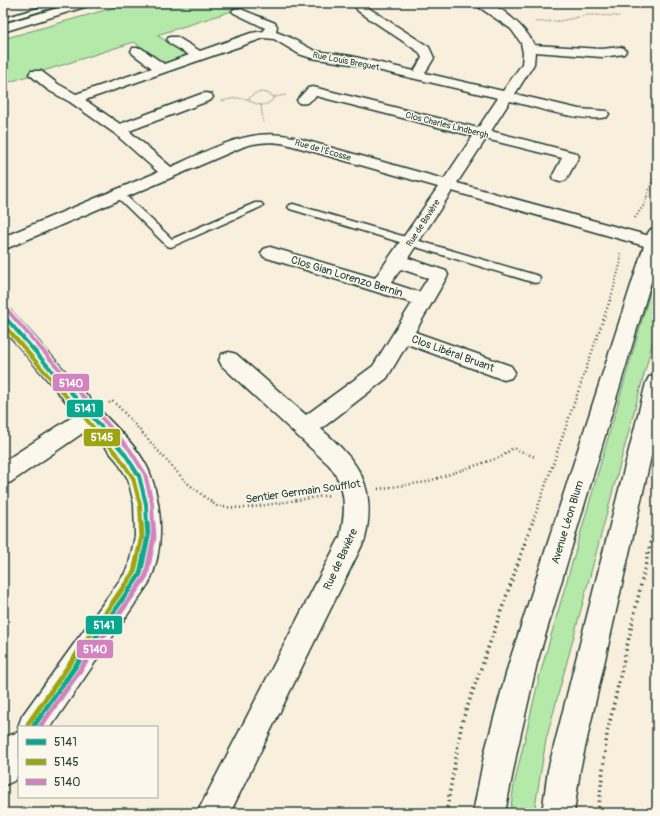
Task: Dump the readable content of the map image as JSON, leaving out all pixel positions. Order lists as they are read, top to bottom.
{
  "streets": {
    "street": [
      "Rue Louis Breguet",
      "Clos Charles Lindbergh",
      "Rue de l'Écosse",
      "Rue de Bavière",
      "Clos Gian Lorenzo Bernin",
      "Clos Libéral Bruant",
      "Avenue Léon Blum"
    ],
    "path": ["Sentier Germain Soufflot"]
  },
  "crossings": [
    ["Rue de l'Écosse", "Rue de Bavière"],
    ["Rue de l'Écosse", "Avenue Léon Blum"],
    ["Rue de Bavière", "Clos Gian Lorenzo Bernin"],
    ["Rue de Bavière", "Sentier Germain Soufflot"]
  ],
  "lines": ["transit line 5140", "transit line 5141", "transit line 5145"],
  "legend": ["5141", "5145", "5140"]
}
